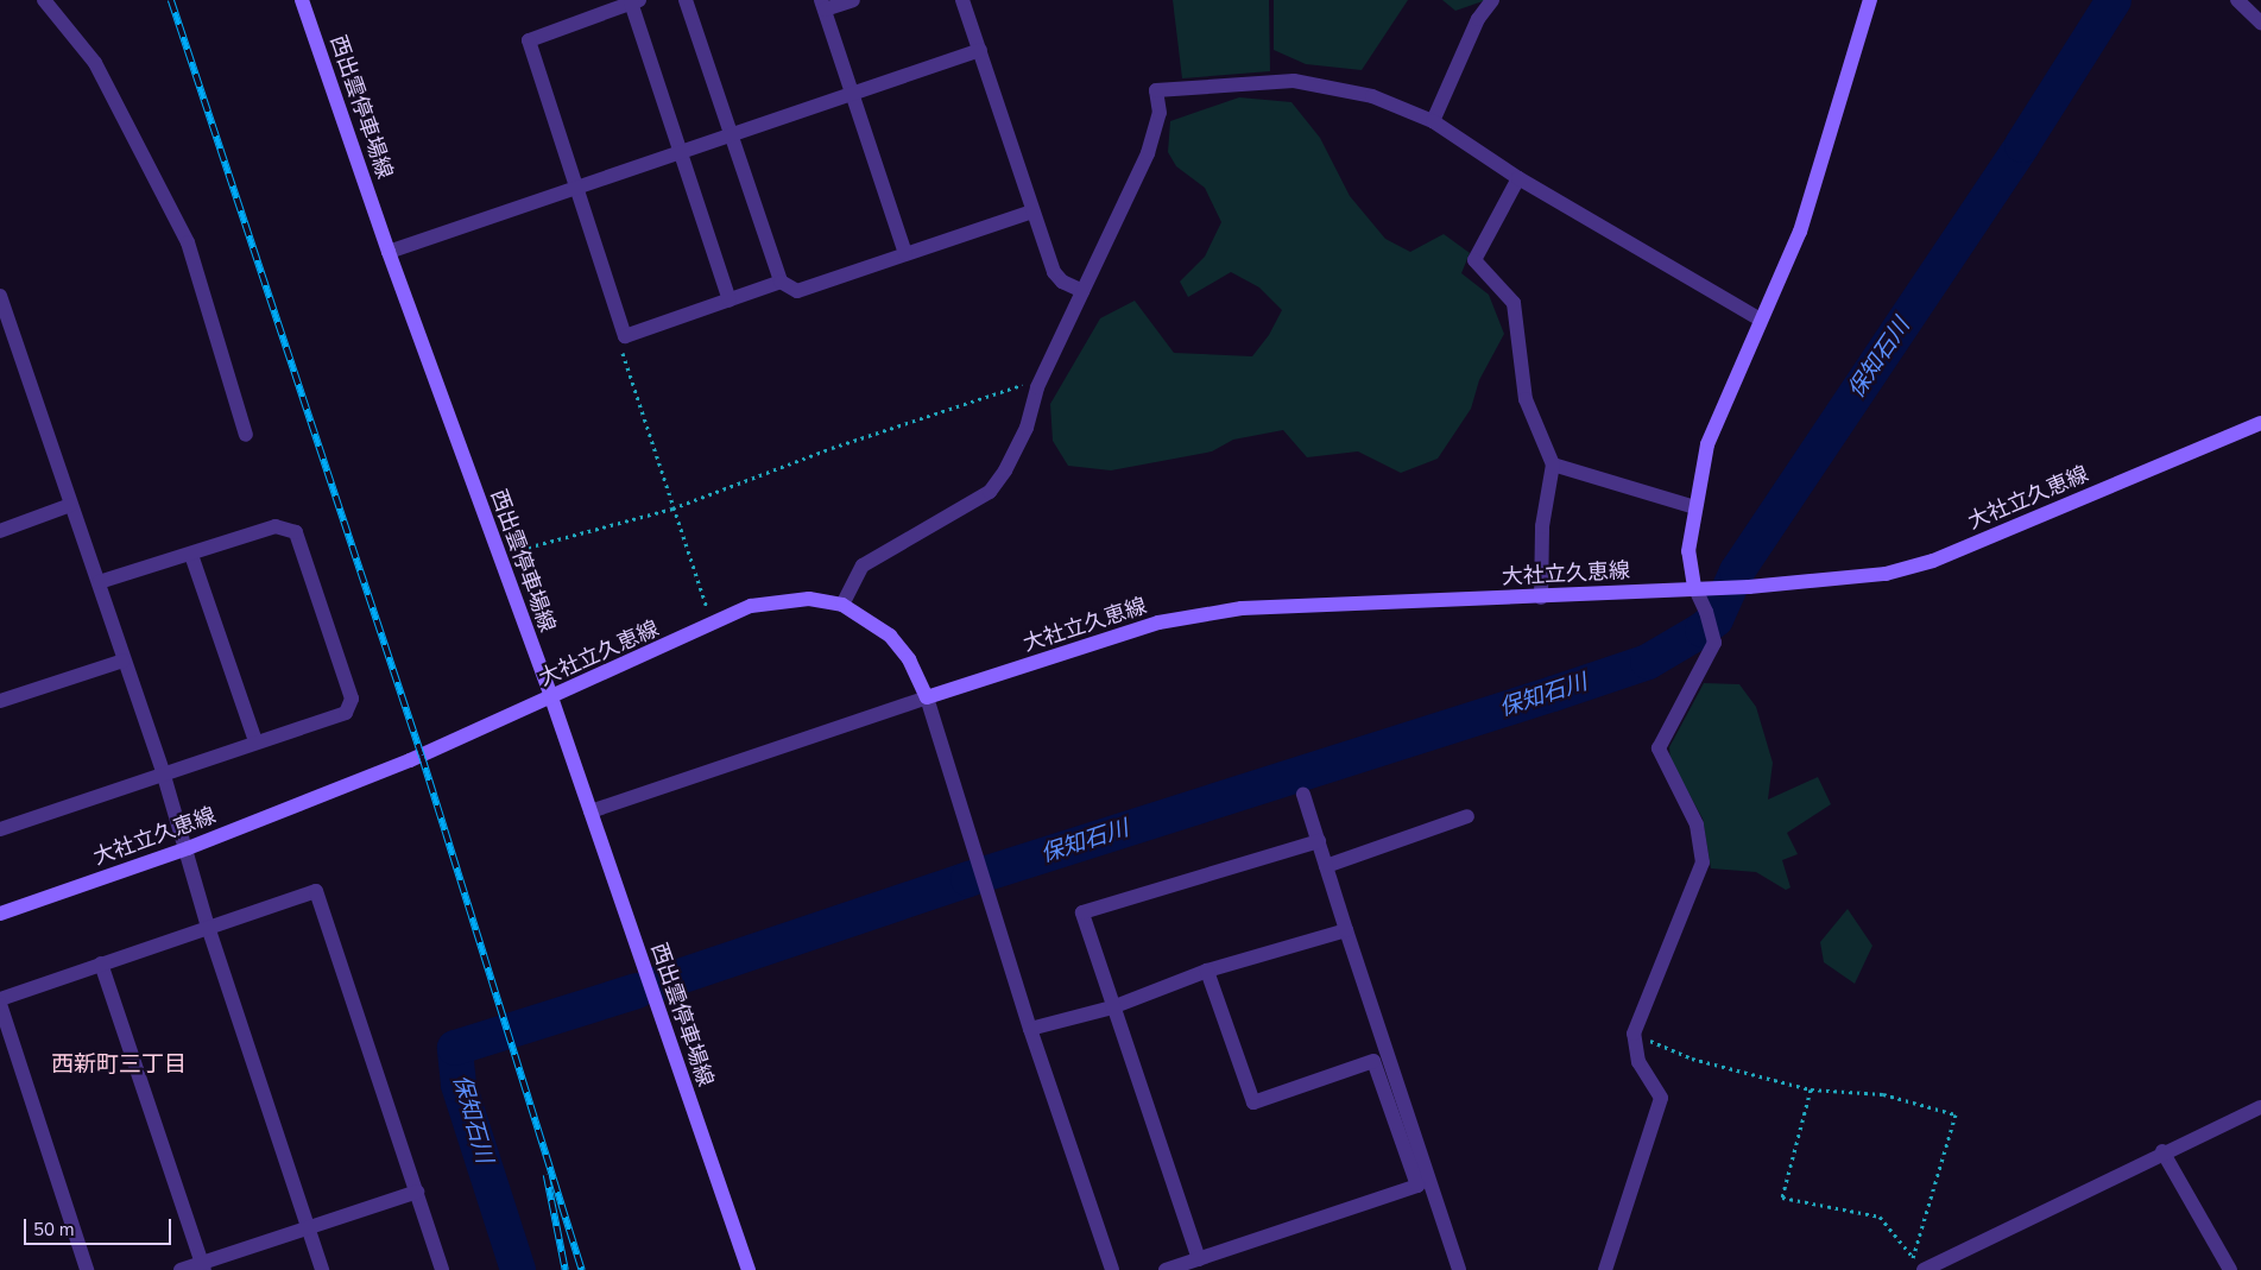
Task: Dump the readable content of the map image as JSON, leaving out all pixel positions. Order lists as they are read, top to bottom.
{
  "streets": {
    "main road": ["西出雲停車場線", "大社立久恵線"]
  },
  "crossings": [
    ["西出雲停車場線", "大社立久恵線"]
  ],
  "districts": ["西新町三丁目"],
  "water": ["保知石川"],
  "scale_bar": "50 m"
}
